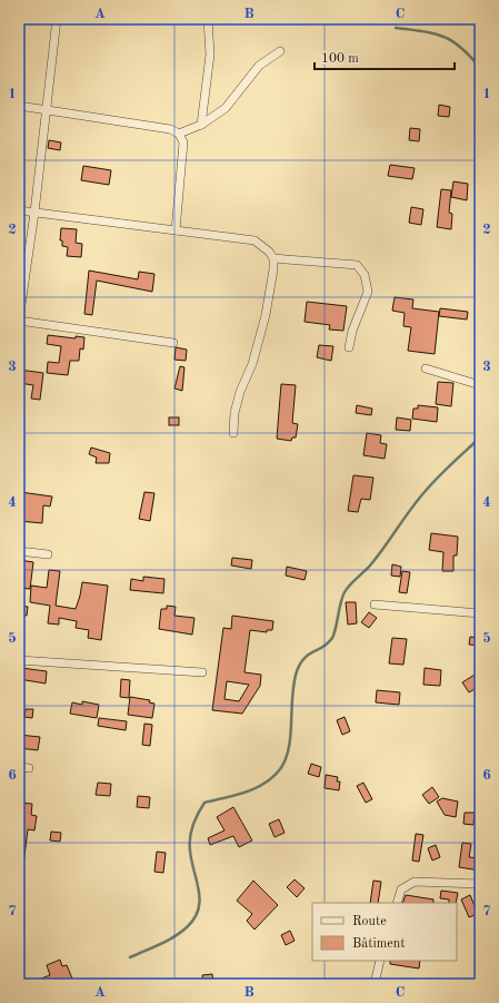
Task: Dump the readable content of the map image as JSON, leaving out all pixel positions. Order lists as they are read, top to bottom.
{
  "legend": ["Route", "Bâtiment"],
  "scale_bar": "100 m",
  "grid": {
    "columns": ["A", "B", "C"],
    "rows": [
      "1",
      "2",
      "3",
      "4",
      "5",
      "6",
      "7"
    ]
  }
}
